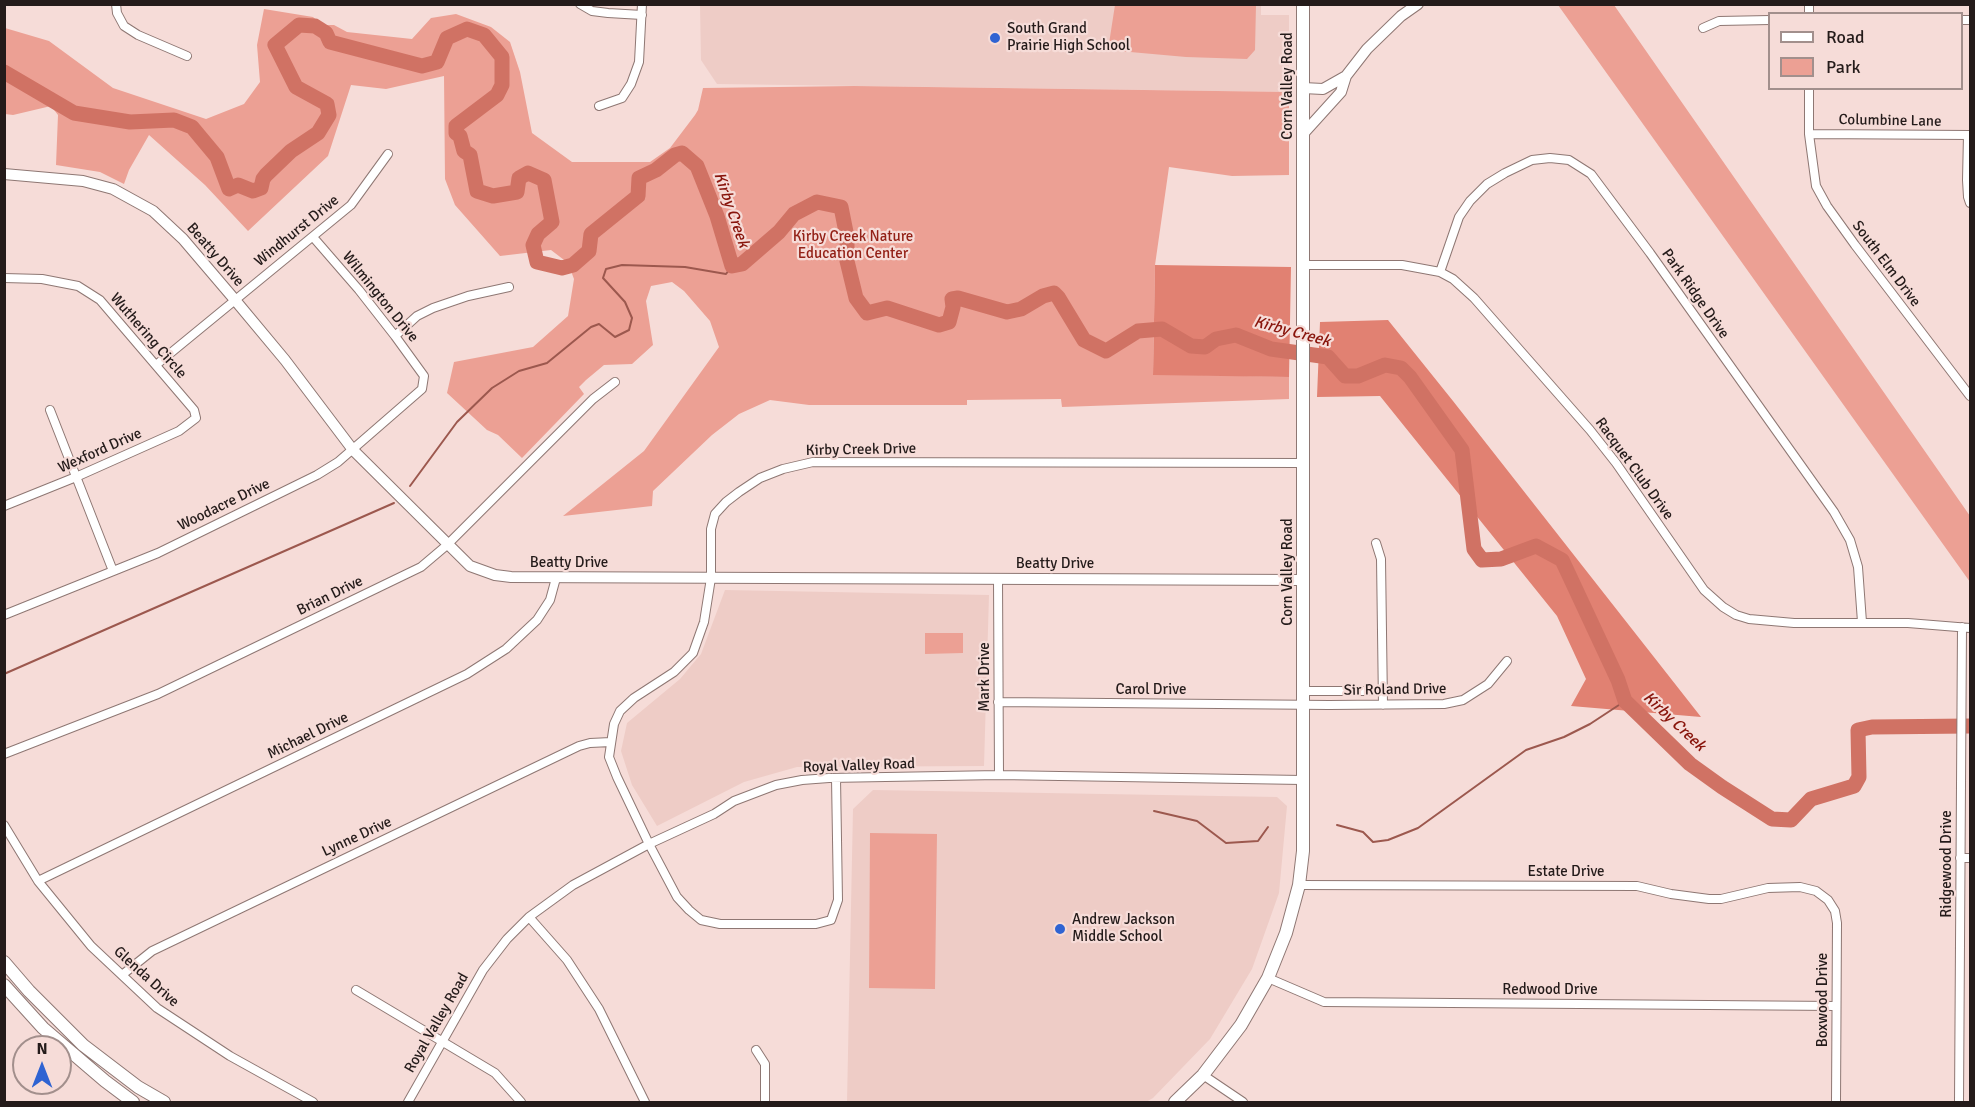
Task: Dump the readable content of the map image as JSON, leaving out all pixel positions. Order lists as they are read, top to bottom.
{
  "streets": {
    "main road": ["Corn Valley Road"],
    "street": [
      "Columbine Lane",
      "Windhurst Drive",
      "Beatty Drive",
      "South Elm Drive",
      "Park Ridge Drive",
      "Wilmington Drive",
      "Wuthering Circle",
      "Kirby Creek Drive",
      "Wexford Drive",
      "Racquet Club Drive",
      "Woodacre Drive",
      "Brian Drive",
      "Mark Drive",
      "Carol Drive",
      "Sir Roland Drive",
      "Michael Drive",
      "Royal Valley Road",
      "Lynne Drive",
      "Ridgewood Drive",
      "Estate Drive",
      "Glenda Drive",
      "Redwood Drive",
      "Boxwood Drive"
    ]
  },
  "crossings": [
    ["Corn Valley Road", "Beatty Drive"],
    ["Corn Valley Road", "Kirby Creek Drive"],
    ["Corn Valley Road", "Racquet Club Drive"],
    ["Corn Valley Road", "Carol Drive"],
    ["Corn Valley Road", "Sir Roland Drive"],
    ["Corn Valley Road", "Royal Valley Road"],
    ["Corn Valley Road", "Estate Drive"],
    ["Corn Valley Road", "Redwood Drive"],
    ["Columbine Lane", "South Elm Drive"],
    ["Windhurst Drive", "Beatty Drive"],
    ["Windhurst Drive", "Wilmington Drive"],
    ["Windhurst Drive", "Wuthering Circle"],
    ["Beatty Drive", "Kirby Creek Drive"],
    ["Beatty Drive", "Woodacre Drive"],
    ["Beatty Drive", "Brian Drive"],
    ["Beatty Drive", "Mark Drive"],
    ["Beatty Drive", "Michael Drive"],
    ["Park Ridge Drive", "Racquet Club Drive"],
    ["Wilmington Drive", "Woodacre Drive"],
    ["Wuthering Circle", "Wexford Drive"],
    ["Kirby Creek Drive", "Royal Valley Road"],
    ["Kirby Creek Drive", "Lynne Drive"],
    ["Racquet Club Drive", "Ridgewood Drive"],
    ["Mark Drive", "Carol Drive"],
    ["Mark Drive", "Royal Valley Road"],
    ["Carol Drive", "Sir Roland Drive"],
    ["Michael Drive", "Glenda Drive"],
    ["Lynne Drive", "Glenda Drive"],
    ["Estate Drive", "Boxwood Drive"],
    ["Redwood Drive", "Boxwood Drive"]
  ],
  "water": ["Kirby Creek"],
  "parks": ["Kirby Creek Nature Education Center"],
  "places": ["South Grand Prairie High School", "Andrew Jackson Middle School"],
  "legend": ["Road", "Park"],
  "north": "top"
}
